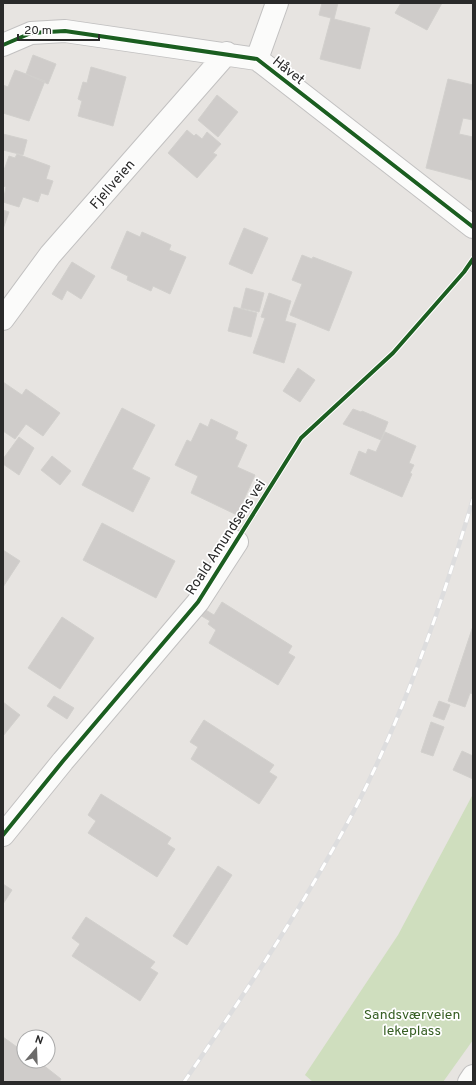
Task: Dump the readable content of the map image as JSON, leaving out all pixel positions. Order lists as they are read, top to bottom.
{
  "streets": {
    "street": ["Håvet", "Fjellveien", "Roald Amundsens vei"]
  },
  "crossings": [
    ["Håvet", "Fjellveien"]
  ],
  "parks": ["Sandsværveien lekeplass"],
  "scale_bar": "20 m",
  "north": "top"
}
